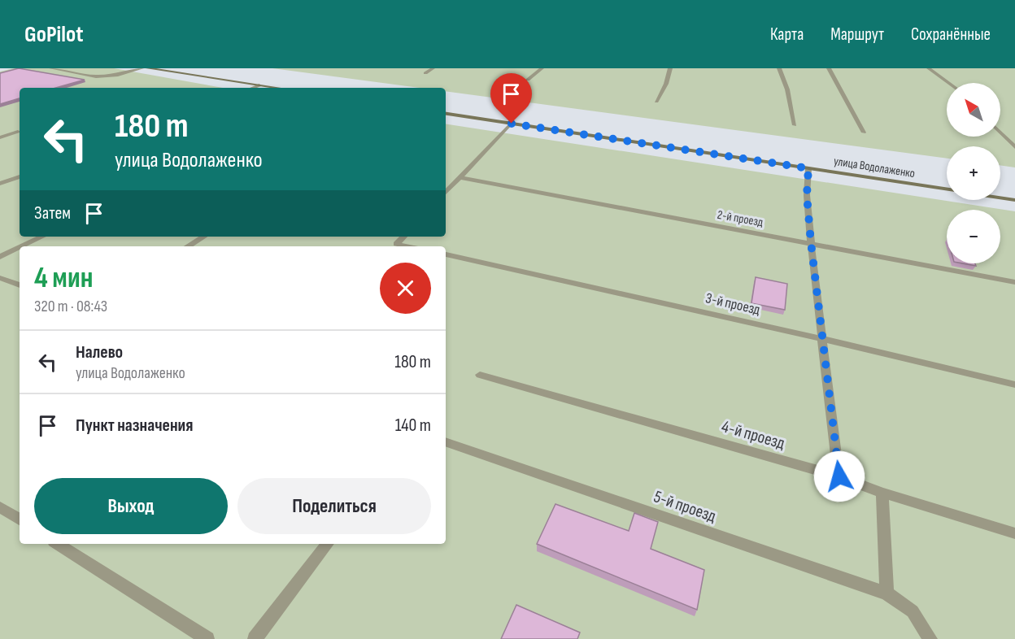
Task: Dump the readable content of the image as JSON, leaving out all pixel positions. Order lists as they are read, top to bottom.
{
  "streets": {
    "main road": ["улица Водолаженко"],
    "street": [
      "2-й проезд",
      "3-й проезд",
      "4-й проезд",
      "5-й проезд"
    ]
  },
  "north": "top left",
  "page": {
    "header": "GoPilot",
    "nav": ["Карта", "Маршрут", "Сохранённые"],
    "map_buttons": ["+", "−"],
    "turn": ["180 m", "улица Водолаженко"],
    "then": "Затем",
    "heading": ["4 мин", "320 m · 08:43"],
    "list": [
      {
        "name": "Налево",
        "note": "улица Водолаженко",
        "value": "180 m"
      },
      {
        "name": "Пункт назначения",
        "value": "140 m"
      }
    ],
    "buttons": ["Выход", "Поделиться"]
  }
}
